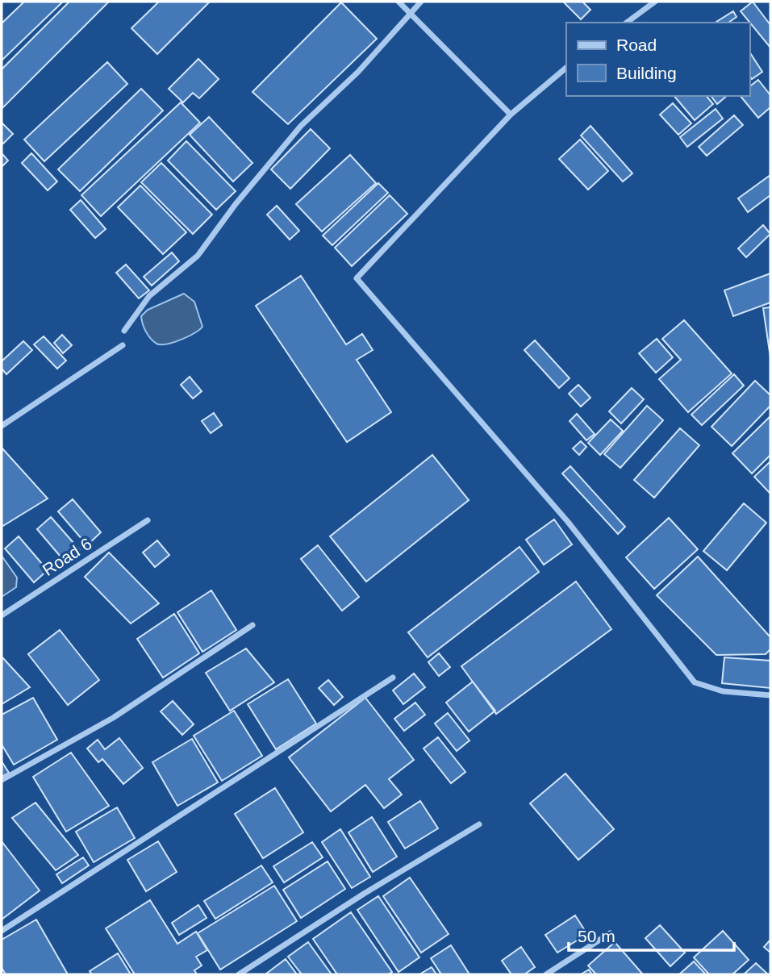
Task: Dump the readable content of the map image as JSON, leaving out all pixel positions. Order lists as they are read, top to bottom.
{
  "streets": {
    "street": ["Road 6"]
  },
  "legend": ["Road", "Building"],
  "scale_bar": "50 m"
}
